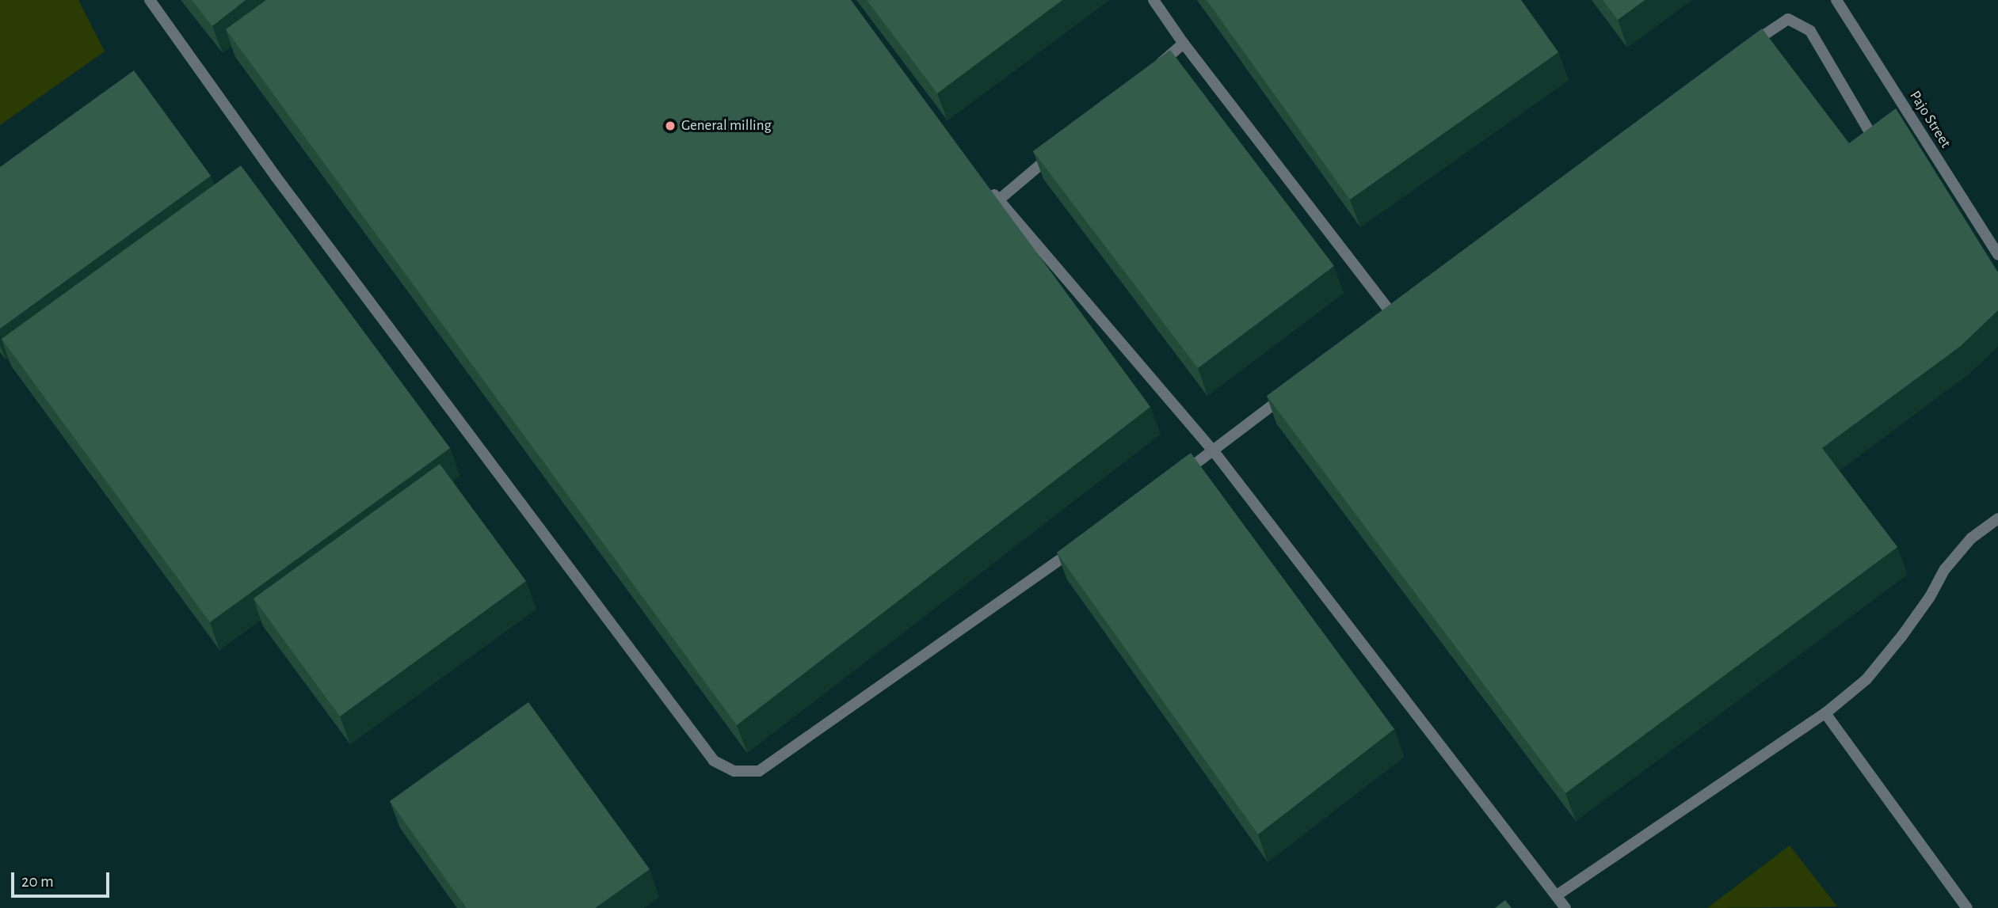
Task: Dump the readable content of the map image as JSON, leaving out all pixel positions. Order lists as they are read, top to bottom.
{
  "streets": {
    "street": ["Pajo Street"]
  },
  "places": ["General milling"],
  "scale_bar": "20 m"
}
